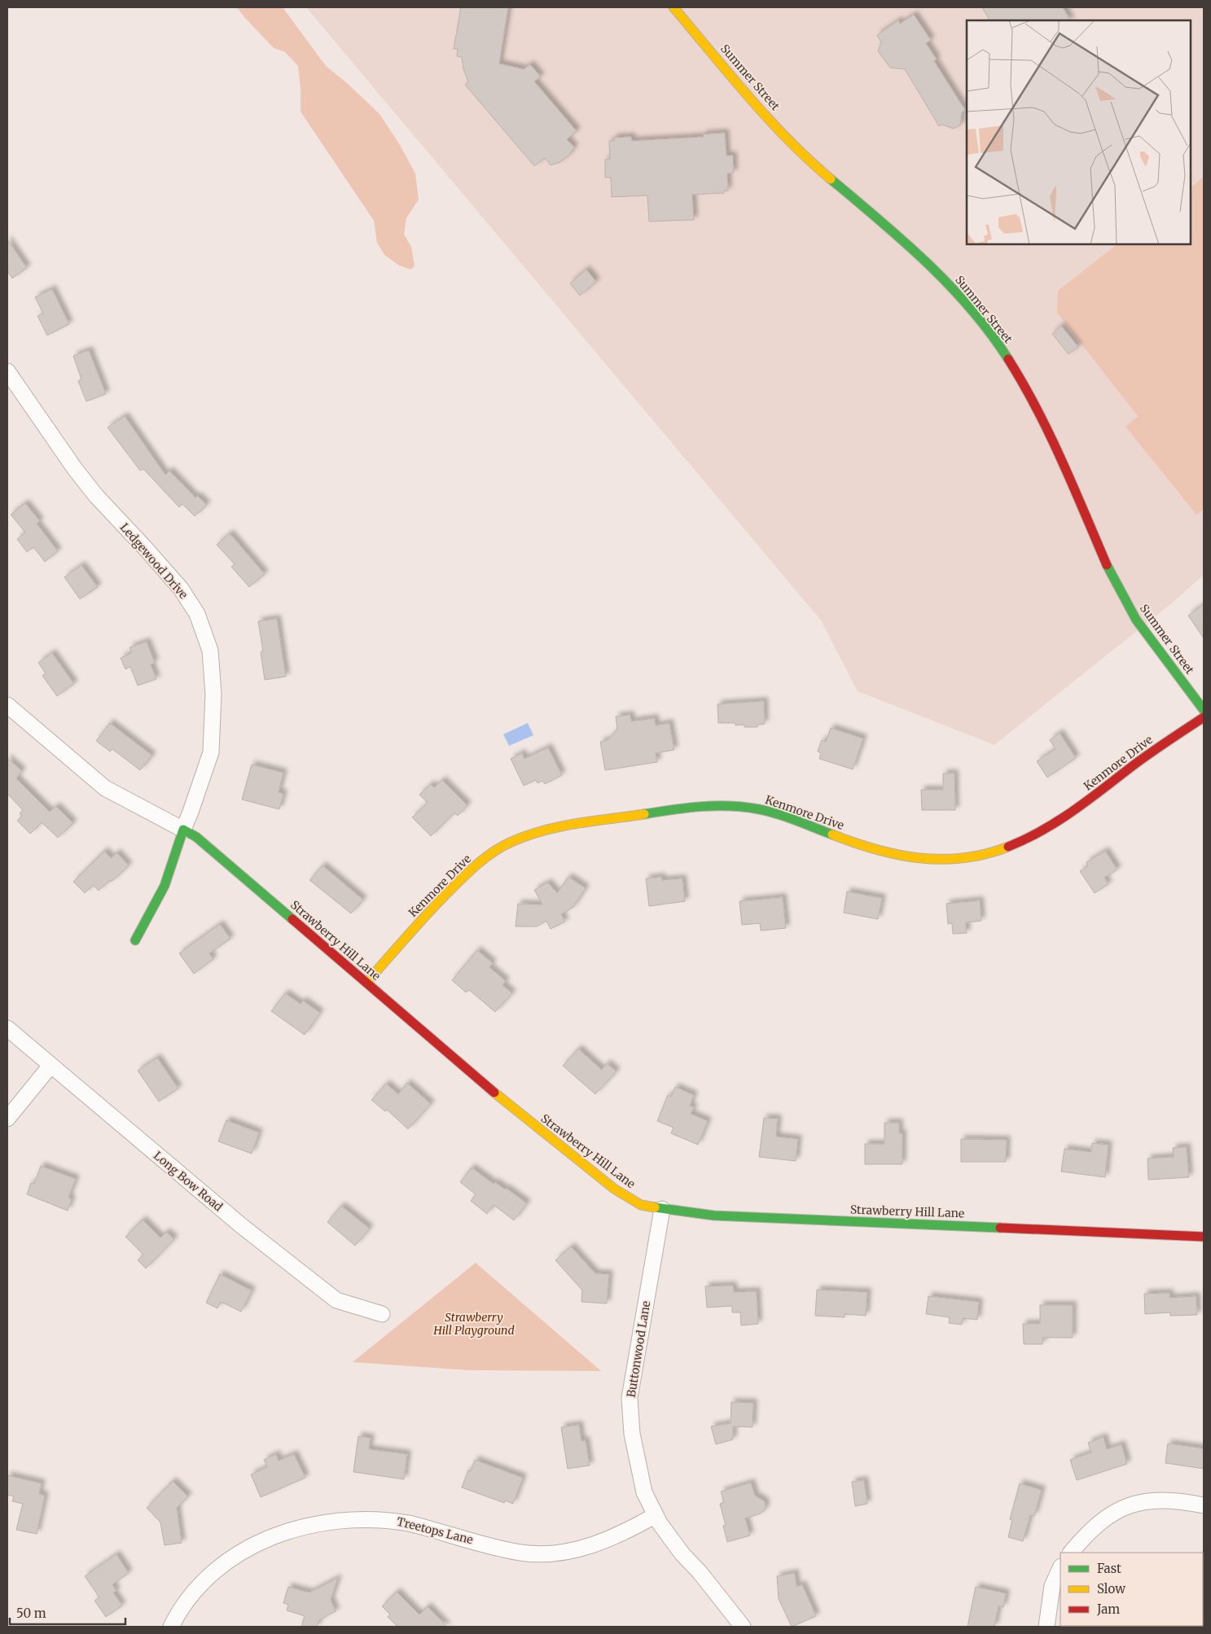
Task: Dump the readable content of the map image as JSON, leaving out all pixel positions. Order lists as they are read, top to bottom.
{
  "streets": {
    "street": [
      "Summer Street",
      "Ledgewood Drive",
      "Kenmore Drive",
      "Strawberry Hill Lane",
      "Long Bow Road",
      "Buttonwood Lane",
      "Treetops Lane"
    ]
  },
  "crossings": [
    ["Ledgewood Drive", "Strawberry Hill Lane"],
    ["Kenmore Drive", "Strawberry Hill Lane"],
    ["Strawberry Hill Lane", "Buttonwood Lane"],
    ["Buttonwood Lane", "Treetops Lane"]
  ],
  "parks": ["Strawberry Hill Playground"],
  "legend": ["Fast", "Slow", "Jam"],
  "scale_bar": "50 m"
}
